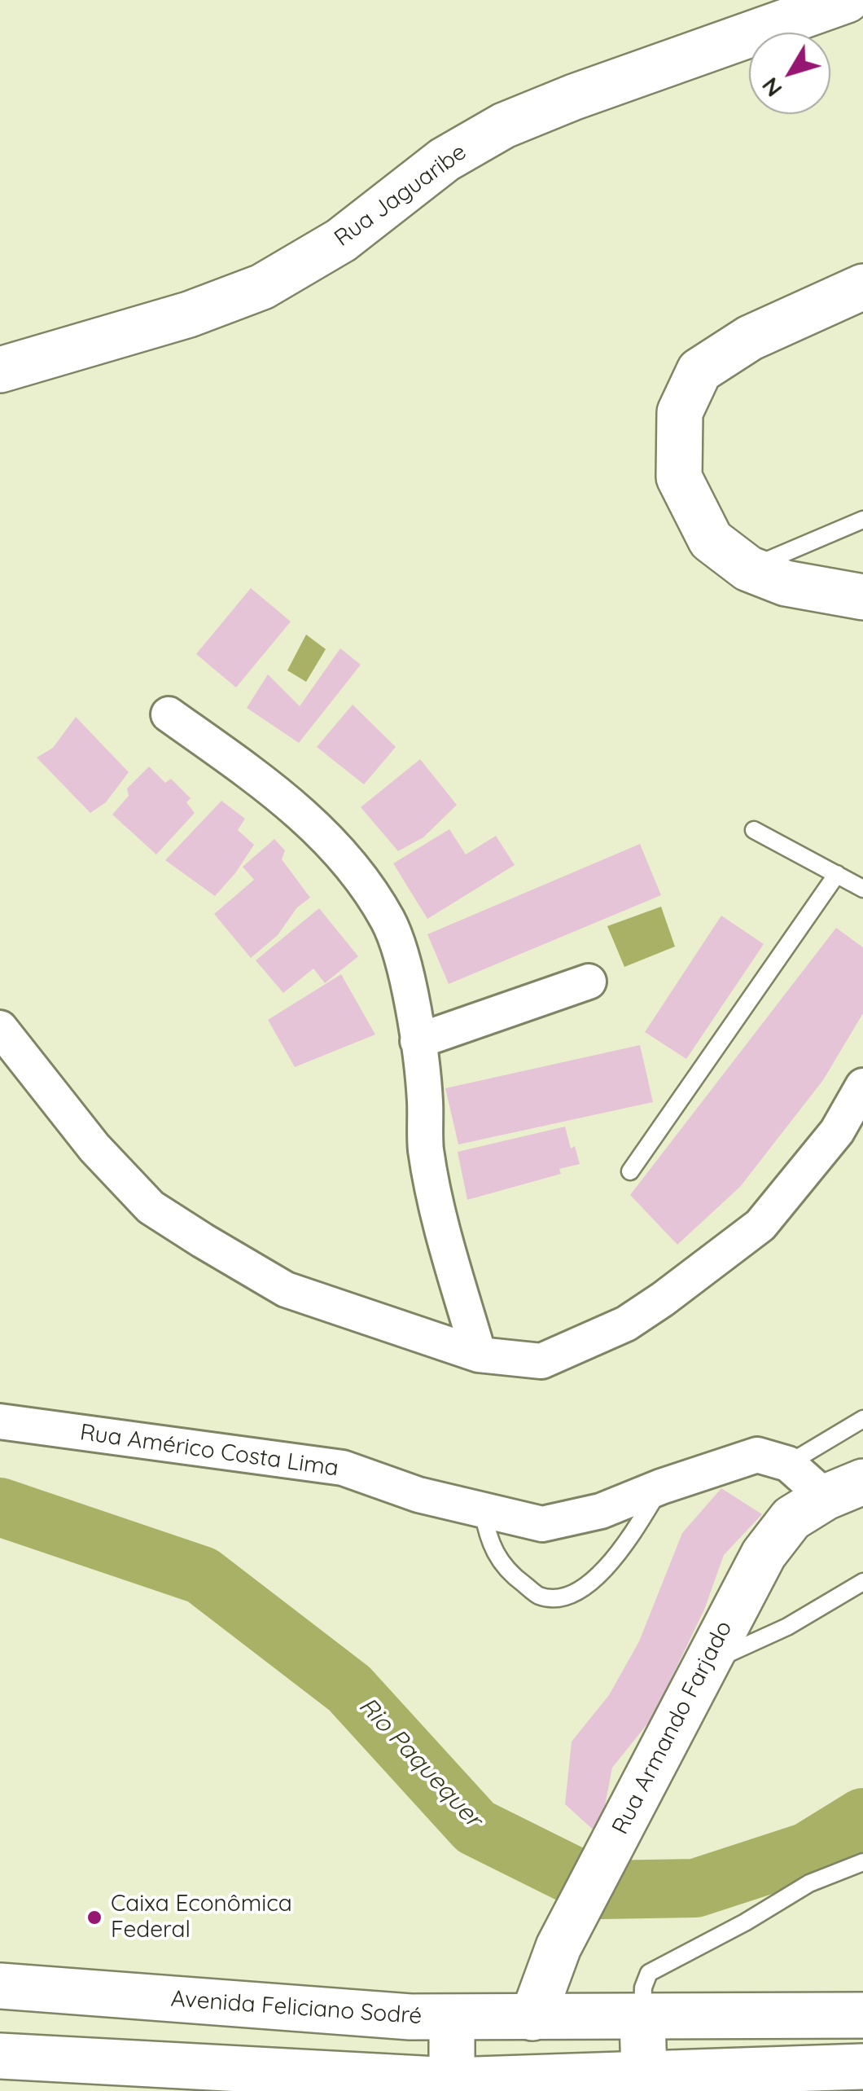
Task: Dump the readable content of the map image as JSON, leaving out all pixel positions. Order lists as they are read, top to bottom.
{
  "streets": {
    "street": [
      "Rua Jaguaribe",
      "Rua Américo Costa Lima",
      "Rua Armando Farjado",
      "Avenida Feliciano Sodré"
    ]
  },
  "crossings": [
    ["Rua Armando Farjado", "Avenida Feliciano Sodré"]
  ],
  "water": ["Rio Paquequer"],
  "places": ["Caixa Econômica Federal"],
  "north": "bottom left"
}
